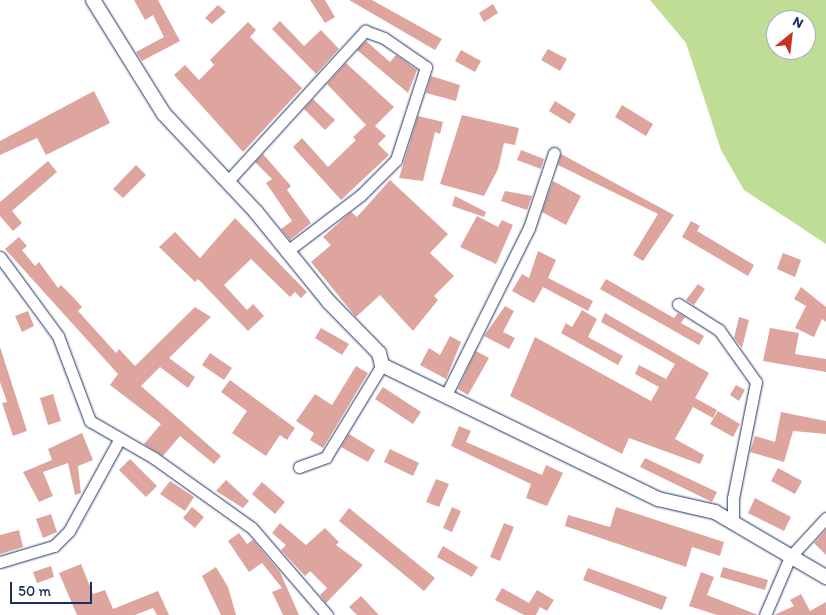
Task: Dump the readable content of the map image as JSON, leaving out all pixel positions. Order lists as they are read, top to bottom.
{
  "scale_bar": "50 m",
  "north": "top right"
}
